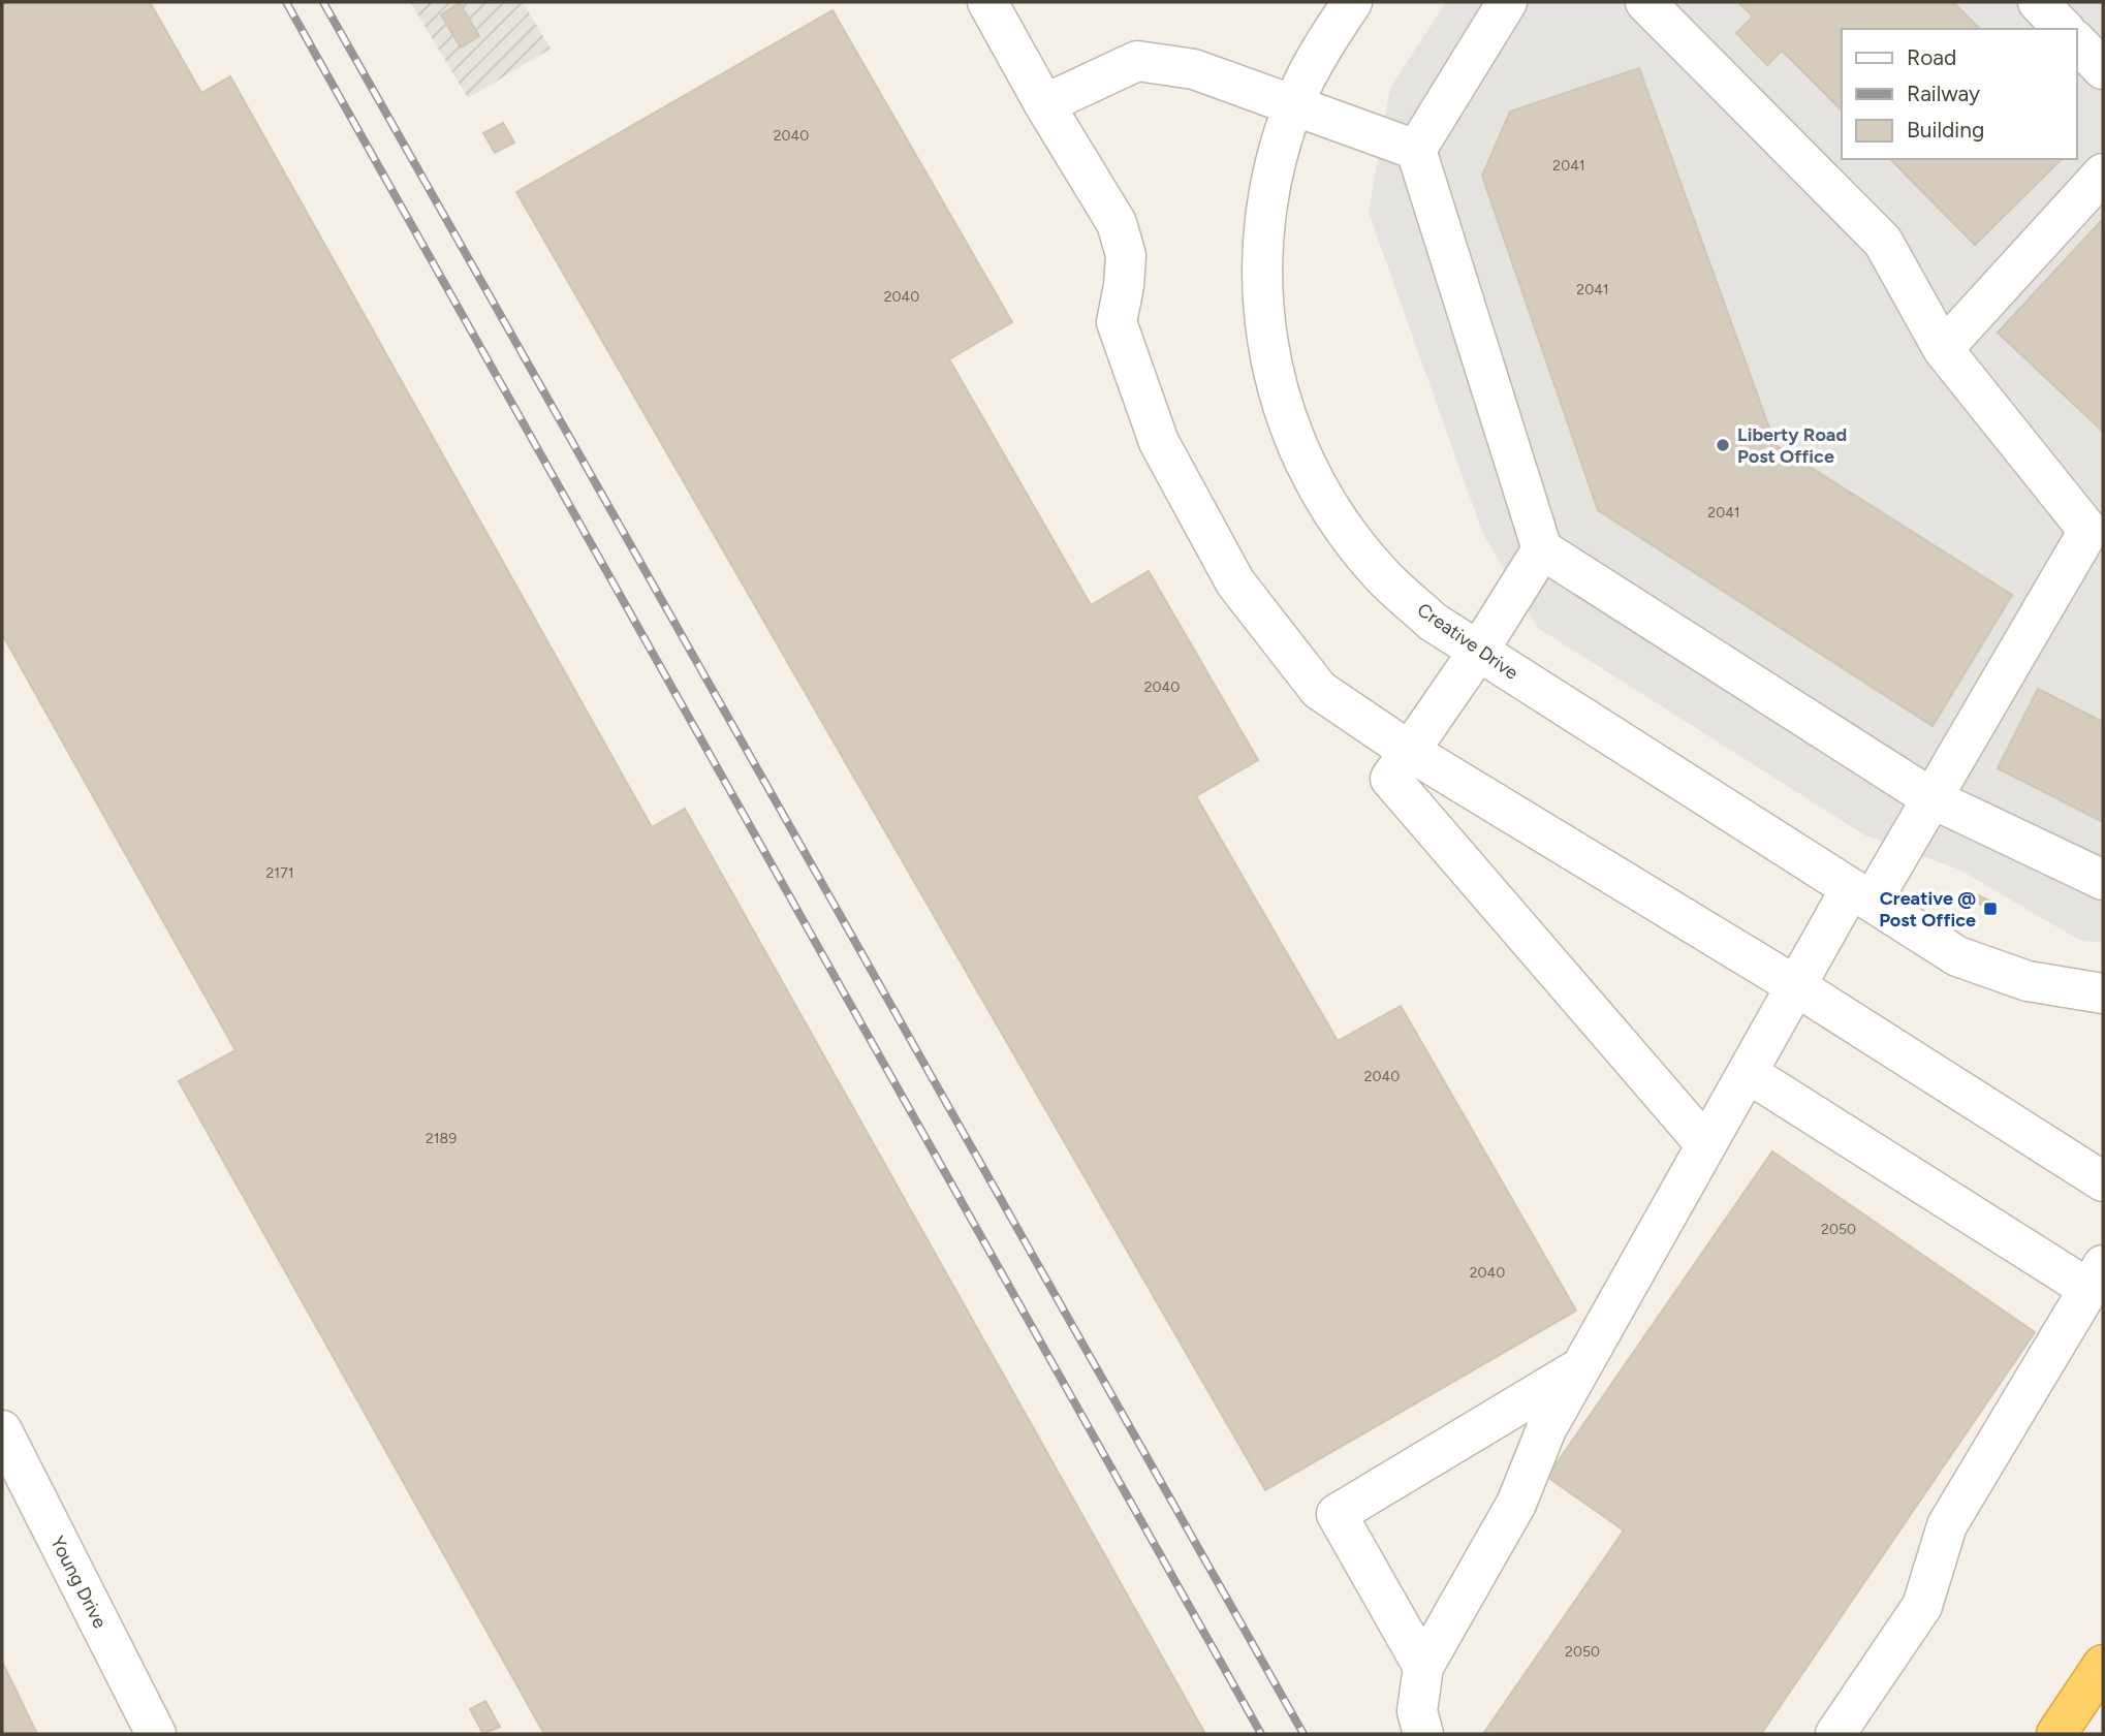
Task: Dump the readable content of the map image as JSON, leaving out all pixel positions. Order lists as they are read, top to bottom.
{
  "streets": {
    "street": ["Creative Drive", "Young Drive"]
  },
  "places": {
    "other": ["Liberty Road Post Office"],
    "transit": ["Creative @ Post Office"]
  },
  "house_numbers": [
    "2040",
    "2041",
    "2041",
    "2040",
    "2041",
    "2040",
    "2171",
    "2040",
    "2189",
    "2050",
    "2040",
    "2050"
  ],
  "legend": ["Road", "Railway", "Building"]
}
